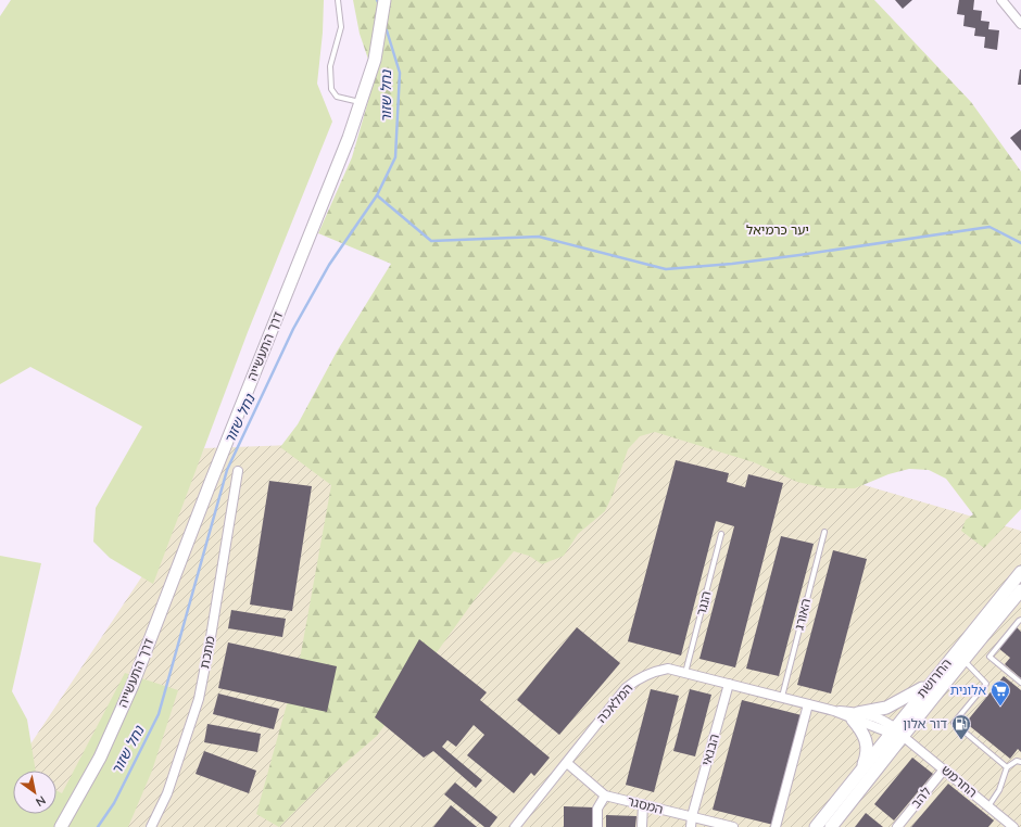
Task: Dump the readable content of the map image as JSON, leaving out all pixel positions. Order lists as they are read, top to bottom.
{
  "streets": {
    "street": [
      "דרך התעשייה",
      "מתכת",
      "החרושת",
      "המלאכה",
      "הבנאי",
      "החרמש",
      "להב",
      "המסגר"
    ],
    "lane": ["הנגר", "האורג"]
  },
  "crossings": [
    ["הנגר", "המלאכה"],
    ["האורג", "המלאכה"],
    ["החרושת", "המלאכה"],
    ["החרושת", "החרמש"],
    ["המלאכה", "הבנאי"],
    ["המלאכה", "החרמש"],
    ["המלאכה", "המסגר"],
    ["הבנאי", "המסגר"],
    ["החרמש", "להב"]
  ],
  "water": ["נחל שזור"],
  "parks": ["יער כרמיאל"],
  "places": {
    "supermarket": ["אלונית"],
    "fuel station": ["דור אלון"]
  },
  "north": "bottom right"
}
